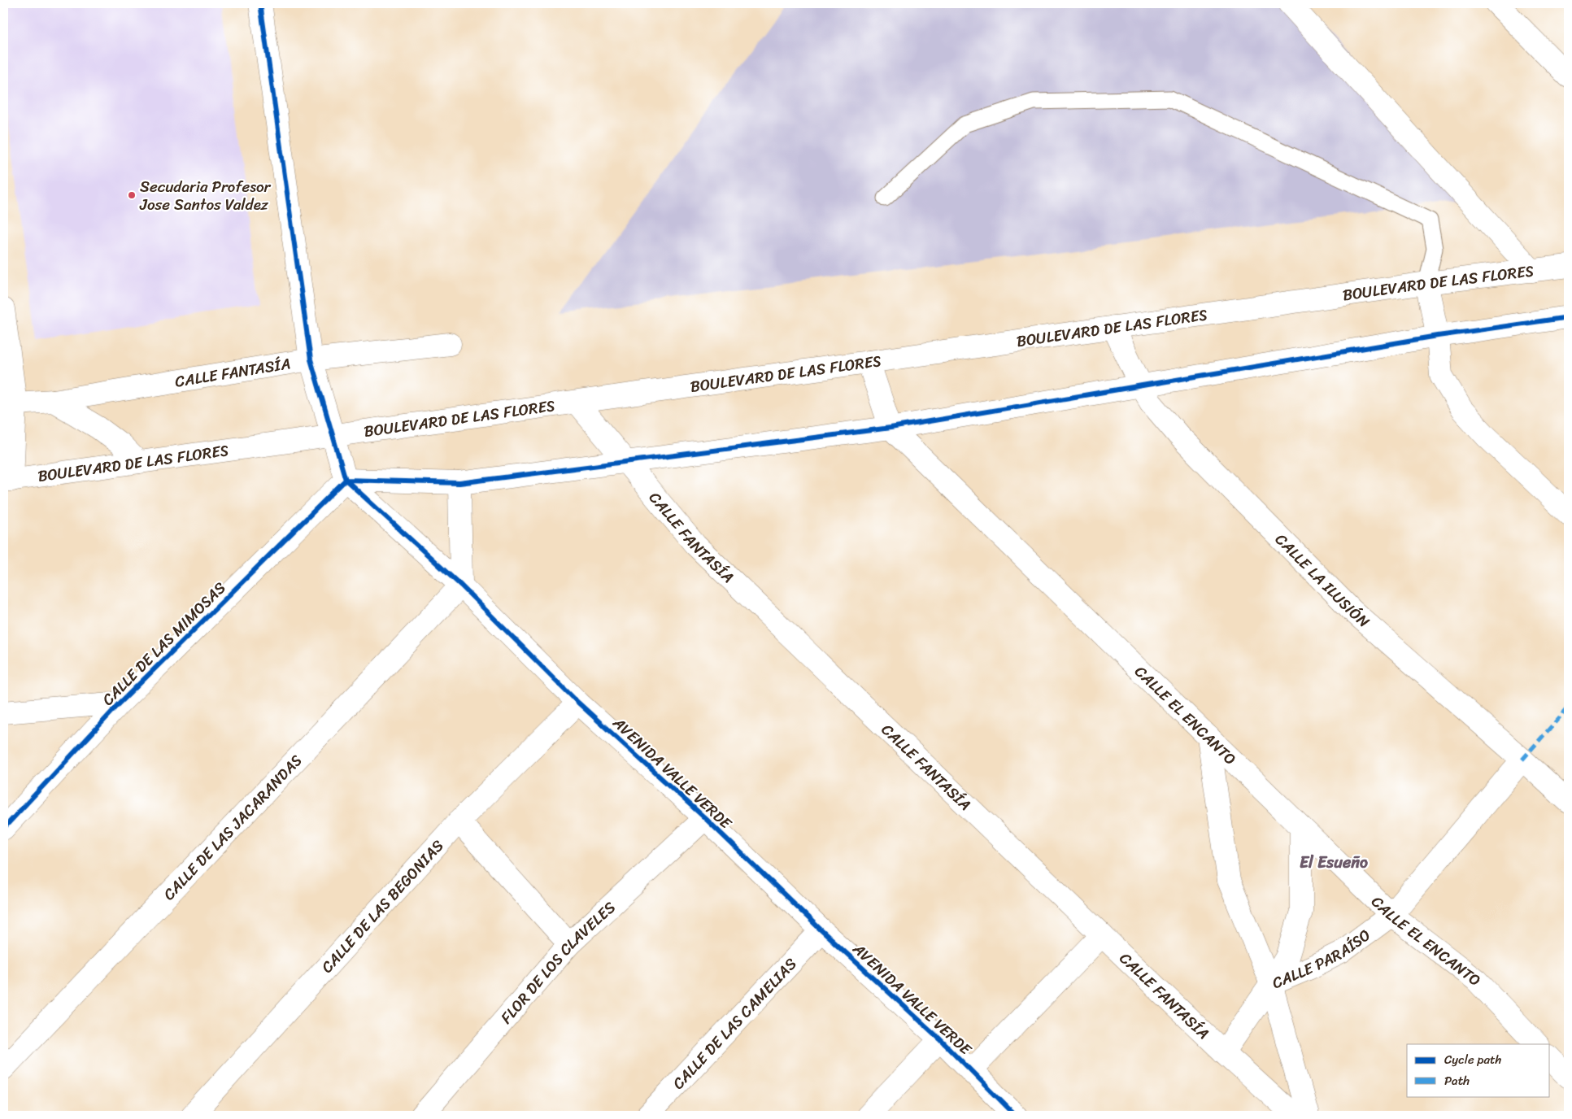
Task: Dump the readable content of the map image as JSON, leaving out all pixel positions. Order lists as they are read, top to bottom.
{
  "streets": {
    "street": [
      "BOULEVARD DE LAS FLORES",
      "CALLE FANTASÍA",
      "CALLE LA ILUSIÓN",
      "CALLE DE LAS MIMOSAS",
      "CALLE EL ENCANTO",
      "AVENIDA VALLE VERDE",
      "CALLE DE LAS JACARANDAS",
      "CALLE DE LAS BEGONIAS",
      "CALLE PARAÍSO",
      "FLOR DE LOS CLAVELES",
      "CALLE DE LAS CAMELIAS"
    ]
  },
  "crossings": [
    ["BOULEVARD DE LAS FLORES", "CALLE FANTASÍA"],
    ["BOULEVARD DE LAS FLORES", "CALLE LA ILUSIÓN"],
    ["BOULEVARD DE LAS FLORES", "CALLE EL ENCANTO"],
    ["CALLE FANTASÍA", "CALLE PARAÍSO"],
    ["CALLE LA ILUSIÓN", "CALLE PARAÍSO"],
    ["CALLE DE LAS MIMOSAS", "AVENIDA VALLE VERDE"],
    ["CALLE EL ENCANTO", "CALLE PARAÍSO"],
    ["AVENIDA VALLE VERDE", "CALLE DE LAS JACARANDAS"],
    ["AVENIDA VALLE VERDE", "CALLE DE LAS BEGONIAS"],
    ["AVENIDA VALLE VERDE", "FLOR DE LOS CLAVELES"],
    ["AVENIDA VALLE VERDE", "CALLE DE LAS CAMELIAS"]
  ],
  "districts": ["El Esueño"],
  "places": ["Secudaria Profesor Jose Santos Valdez"],
  "legend": ["Cycle path", "Path"]
}
